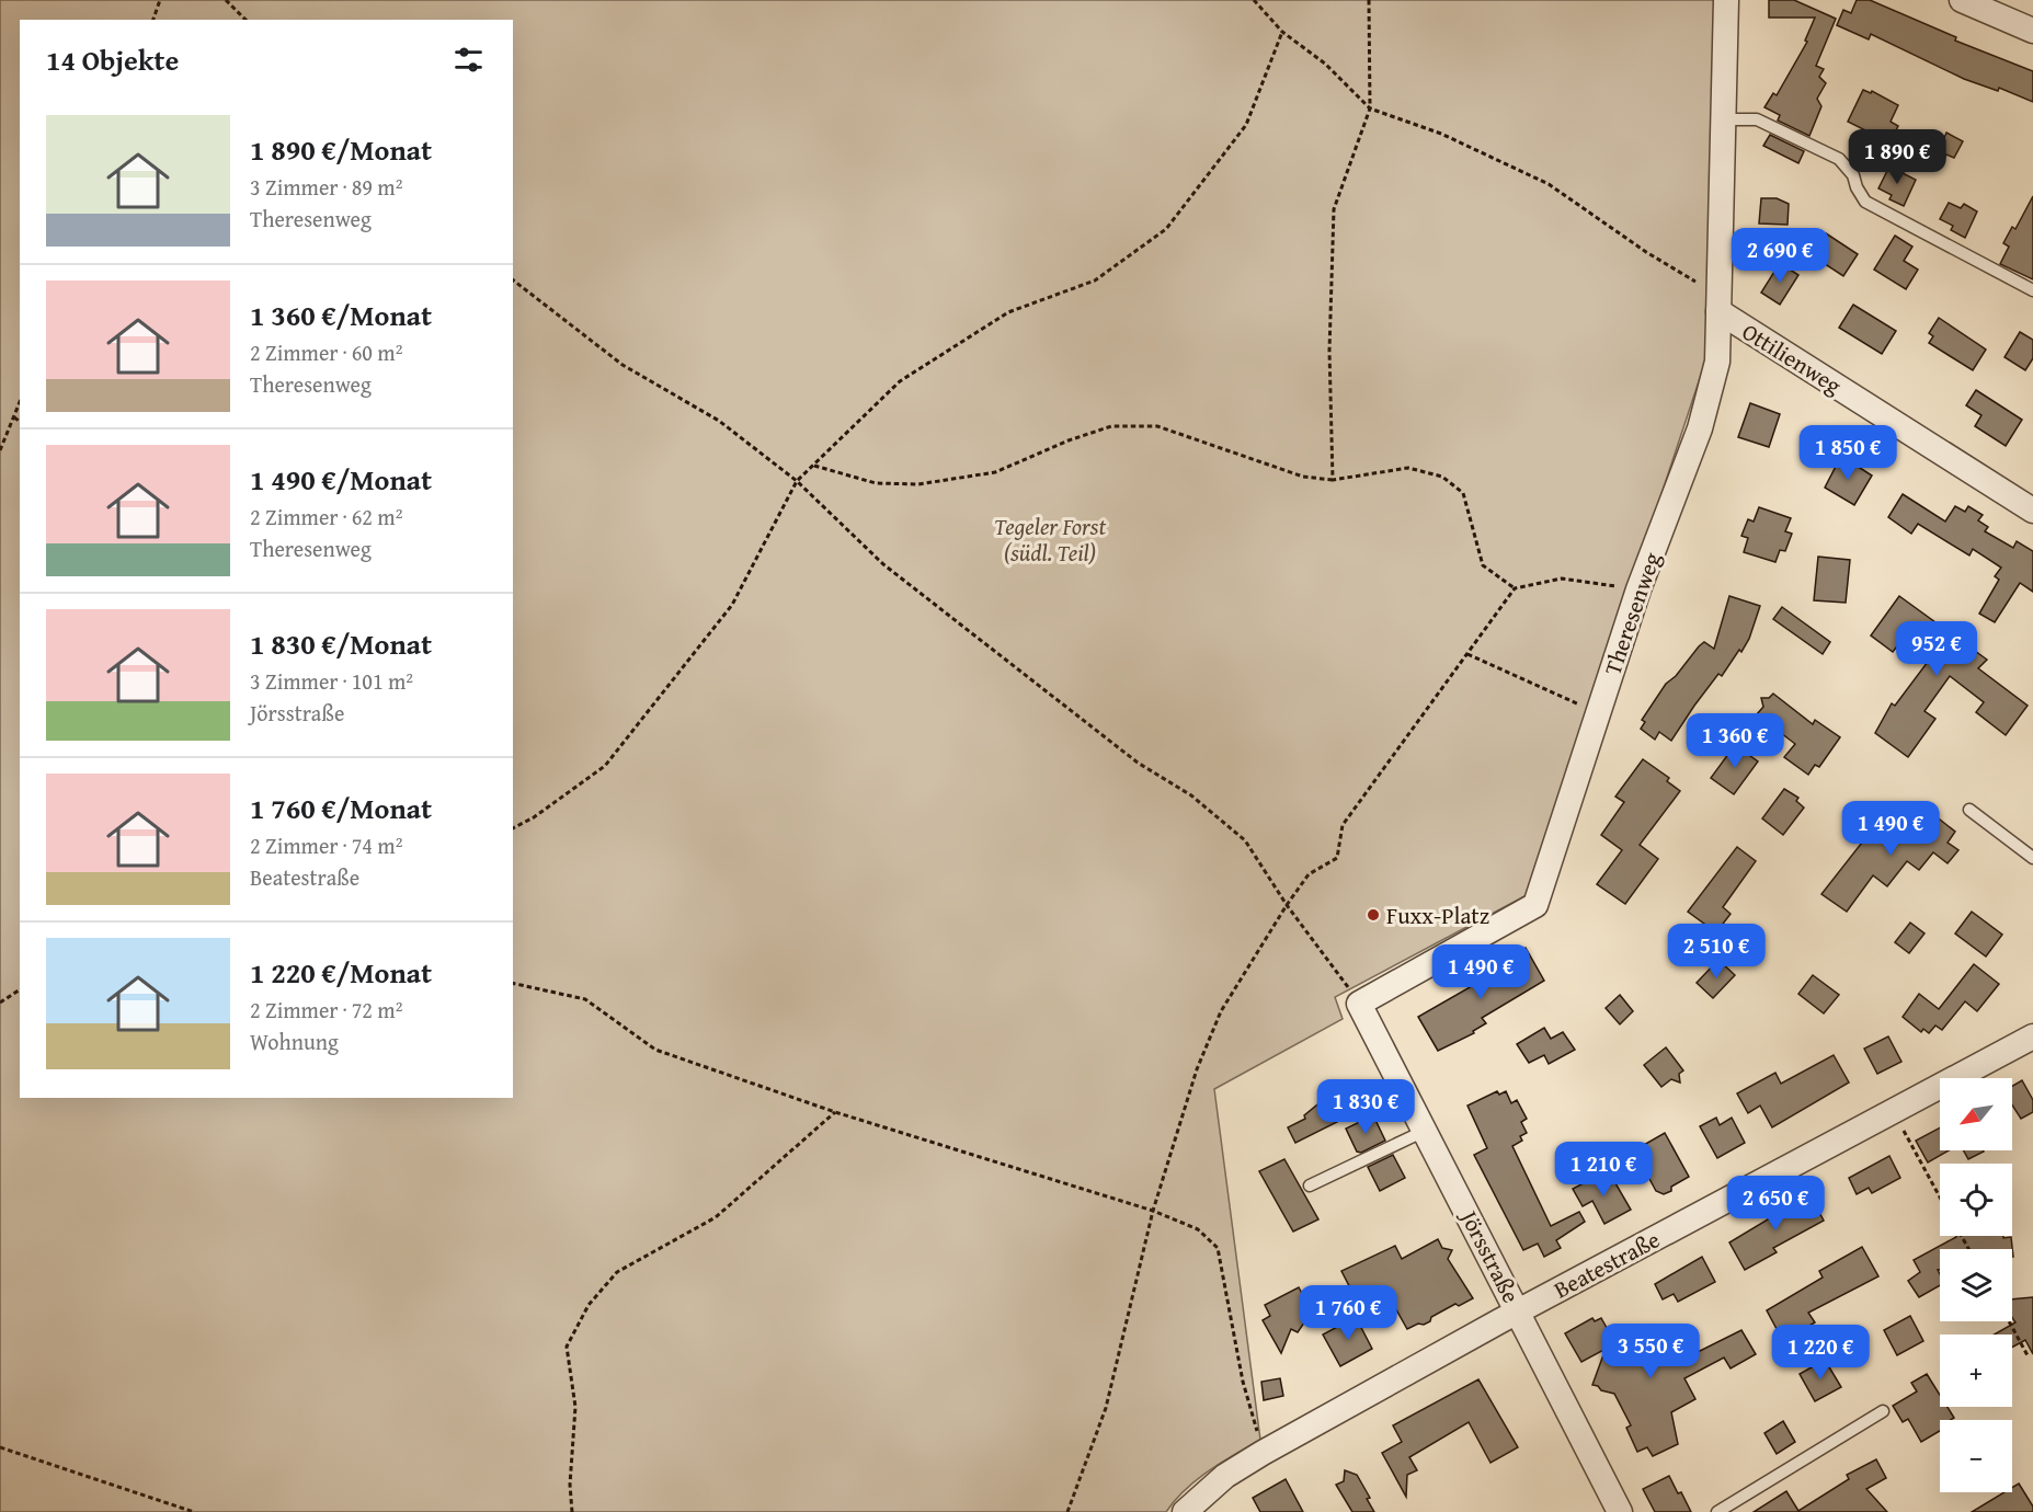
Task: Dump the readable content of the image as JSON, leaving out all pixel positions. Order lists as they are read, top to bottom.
{
  "streets": {
    "street": [
      "Ottilienweg",
      "Theresenweg",
      "Jörsstraße",
      "Beatestraße"
    ]
  },
  "crossings": [
    ["Ottilienweg", "Theresenweg"],
    ["Theresenweg", "Jörsstraße"],
    ["Jörsstraße", "Beatestraße"]
  ],
  "parks": ["Tegeler Forst (südl. Teil)"],
  "places": ["Fuxx-Platz"],
  "north": "bottom left",
  "page": {
    "heading": "14 Objekte",
    "list": [
      {
        "name": "1 890 €/Monat",
        "note": "3 Zimmer · 89 m² · Theresenweg"
      },
      {
        "name": "1 360 €/Monat",
        "note": "2 Zimmer · 60 m² · Theresenweg"
      },
      {
        "name": "1 490 €/Monat",
        "note": "2 Zimmer · 62 m² · Theresenweg"
      },
      {
        "name": "1 830 €/Monat",
        "note": "3 Zimmer · 101 m² · Jörsstraße"
      },
      {
        "name": "1 760 €/Monat",
        "note": "2 Zimmer · 74 m² · Beatestraße"
      },
      {
        "name": "1 220 €/Monat",
        "note": "2 Zimmer · 72 m² · Wohnung"
      }
    ],
    "price": [
      "1 890 €",
      "2 690 €",
      "1 850 €",
      "952 €",
      "1 360 €",
      "1 490 €",
      "2 510 €",
      "1 490 €",
      "1 830 €",
      "1 210 €",
      "2 650 €",
      "1 760 €",
      "3 550 €",
      "1 220 €"
    ],
    "map_buttons": ["+", "−"]
  }
}
